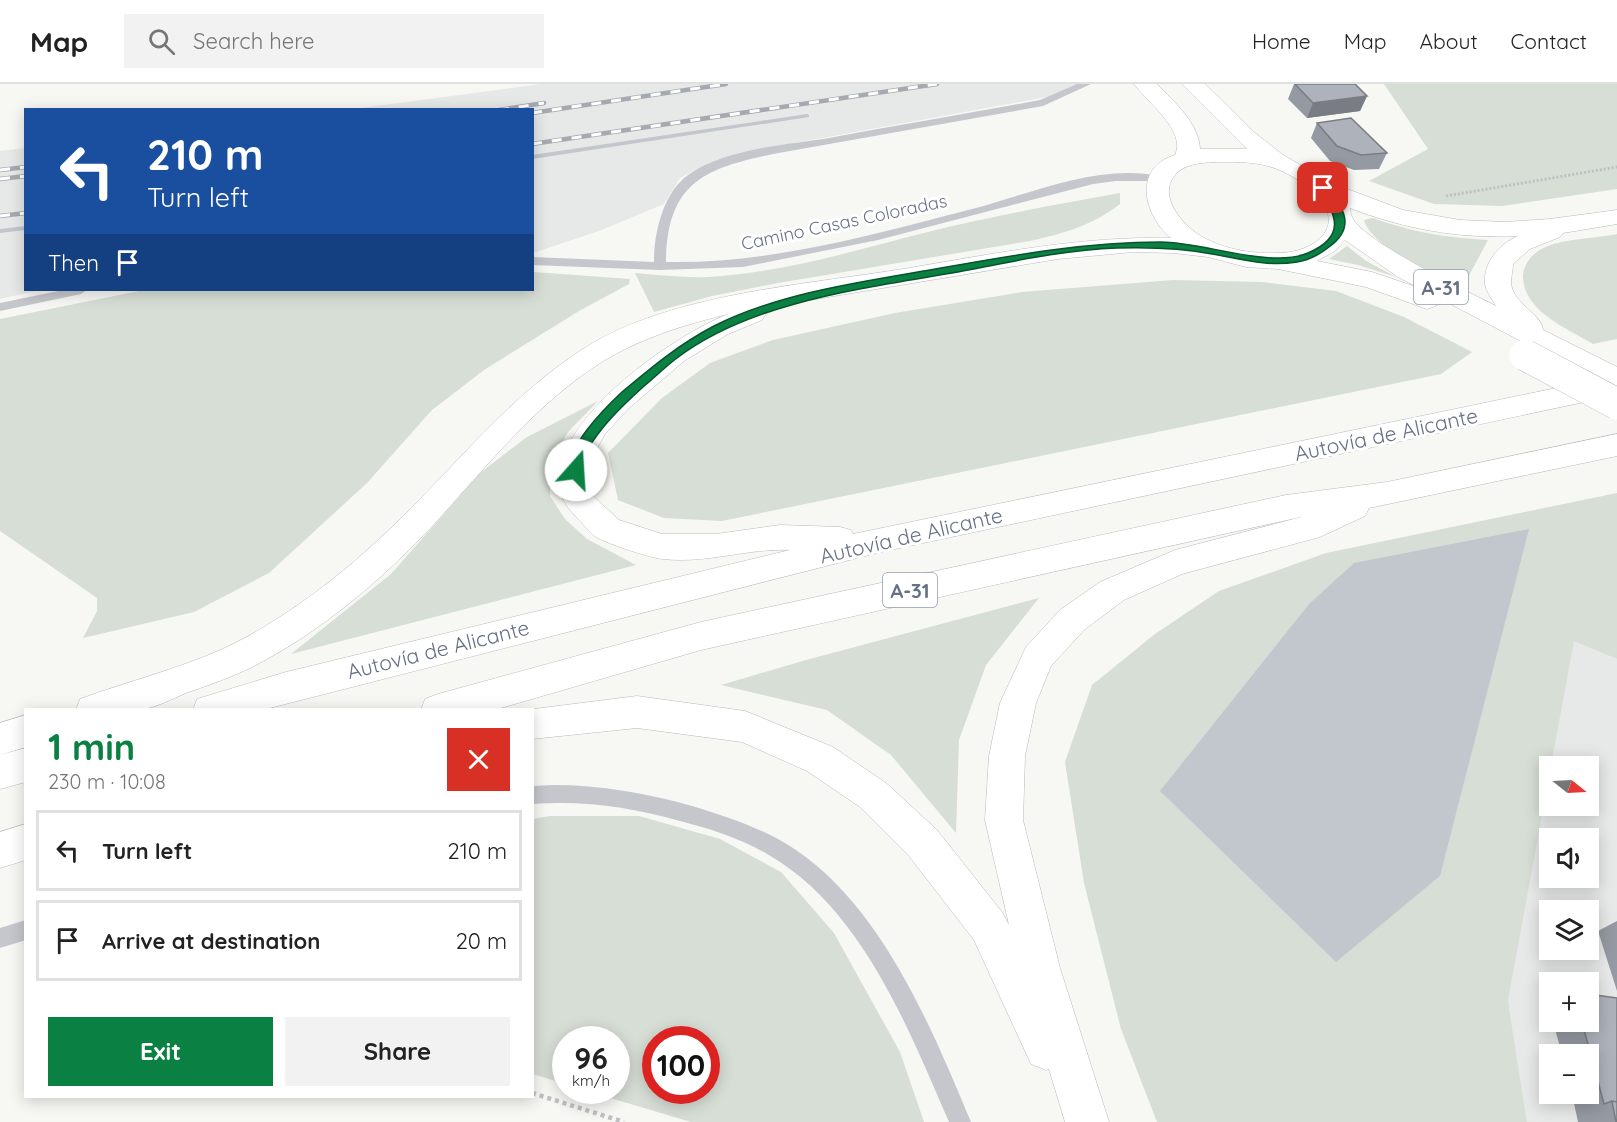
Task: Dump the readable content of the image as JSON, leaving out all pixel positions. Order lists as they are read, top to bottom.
{
  "streets": {
    "highway": ["A-31", "Autovía de Alicante"],
    "lane": ["Camino Casas Coloradas"]
  },
  "crossings": [
    ["Camino Casas Coloradas", "A-31"]
  ],
  "north": "right",
  "page": {
    "header": "Map",
    "search": "Search here",
    "nav": [
      "Home",
      "Map",
      "About",
      "Contact"
    ],
    "turn": ["210 m", "Turn left"],
    "then": "Then",
    "heading": ["1 min", "230 m · 10:08"],
    "map_buttons": ["+", "−"],
    "list": [
      {
        "name": "Turn left",
        "value": "210 m"
      },
      {
        "name": "Arrive at destination",
        "value": "20 m"
      }
    ],
    "buttons": ["Exit", "Share"],
    "speed": "96 km/h",
    "limit": "100"
  }
}
